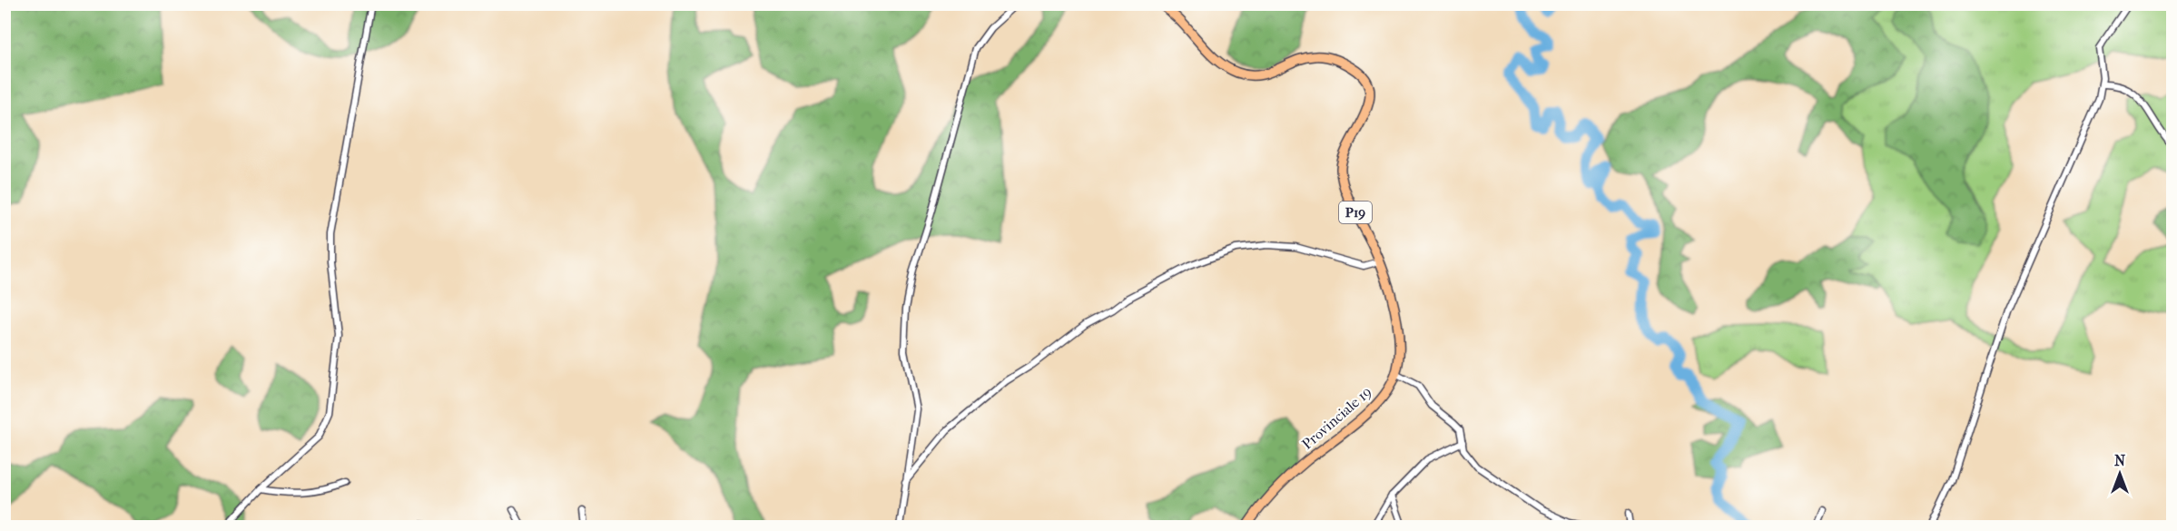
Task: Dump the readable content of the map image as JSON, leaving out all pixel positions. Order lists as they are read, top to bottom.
{
  "streets": {
    "main road": ["P19", "Provinciale 19"]
  },
  "north": "top"
}
